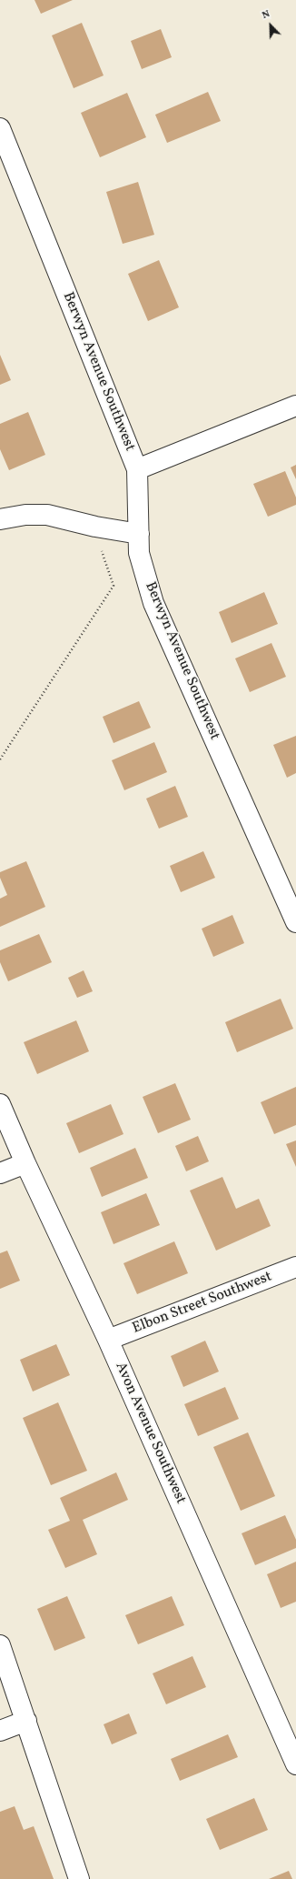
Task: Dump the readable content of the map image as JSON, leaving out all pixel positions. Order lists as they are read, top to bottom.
{
  "streets": {
    "street": ["Berwyn Avenue Southwest", "Elbon Street Southwest", "Avon Avenue Southwest"]
  },
  "crossings": [
    ["Elbon Street Southwest", "Avon Avenue Southwest"]
  ],
  "north": "top left"
}
